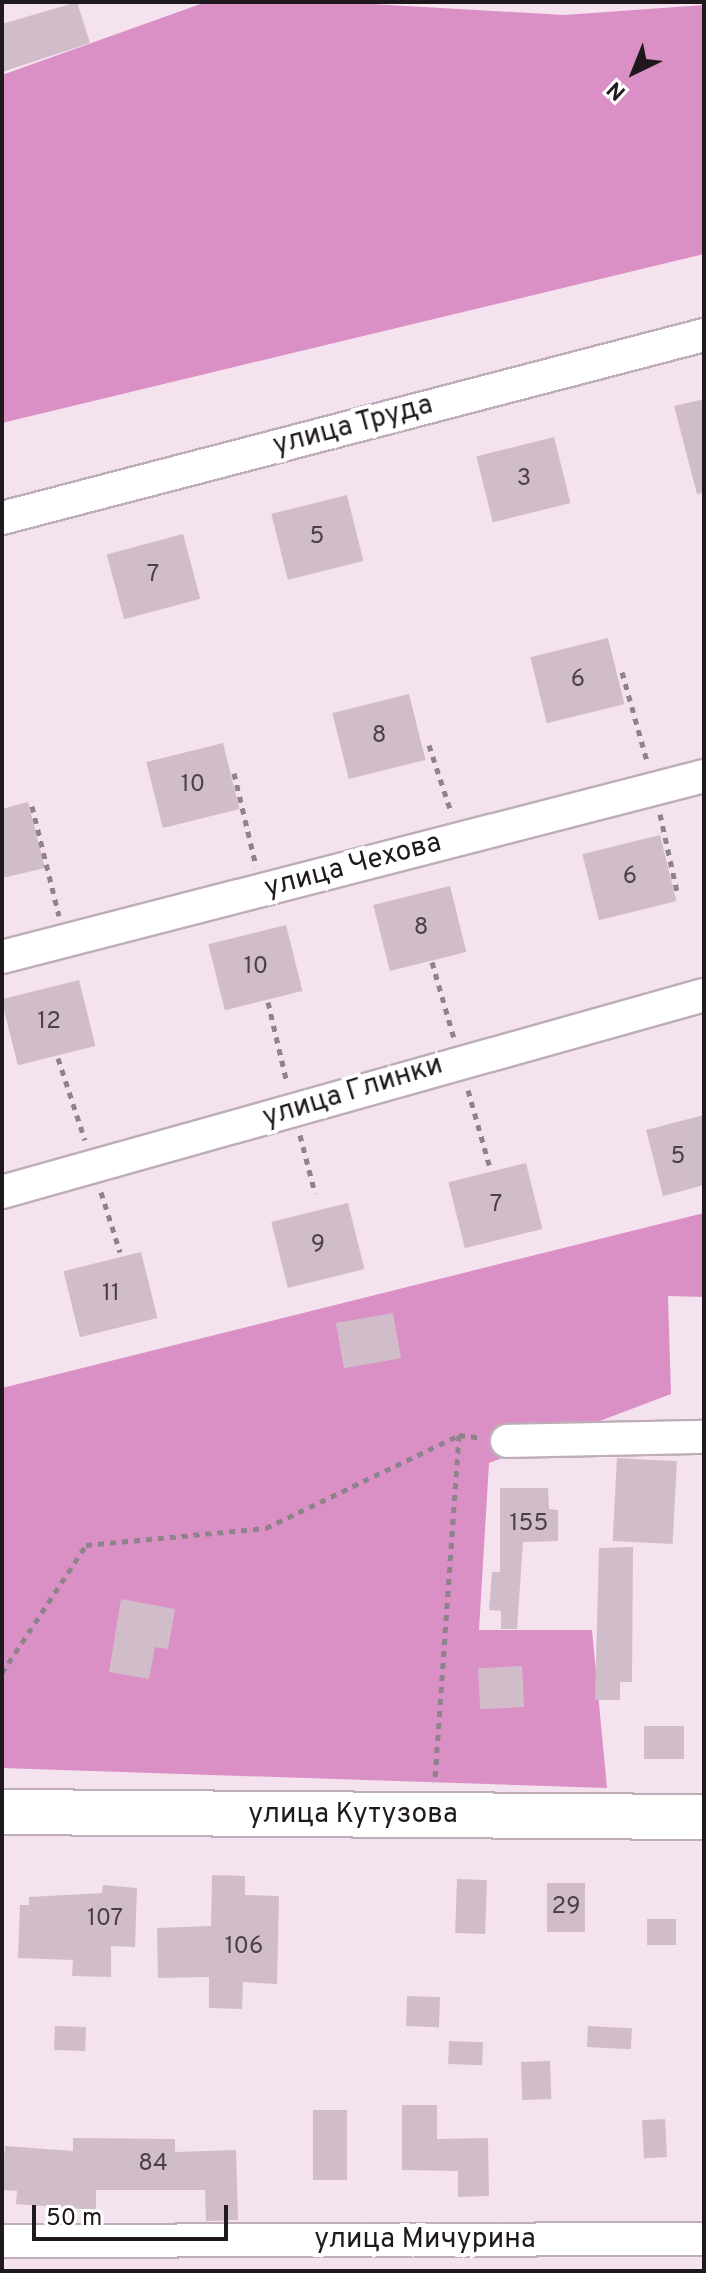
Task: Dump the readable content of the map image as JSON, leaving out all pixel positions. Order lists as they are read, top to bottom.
{
  "streets": {
    "main road": ["улица Кутузова"],
    "street": [
      "улица Труда",
      "улица Чехова",
      "улица Глинки",
      "улица Мичурина"
    ]
  },
  "house_numbers": [
    "3",
    "5",
    "7",
    "6",
    "8",
    "10",
    "6",
    "8",
    "10",
    "12",
    "5",
    "7",
    "9",
    "11",
    "155",
    "29",
    "107",
    "106",
    "84"
  ],
  "scale_bar": "50 m",
  "north": "bottom left"
}
